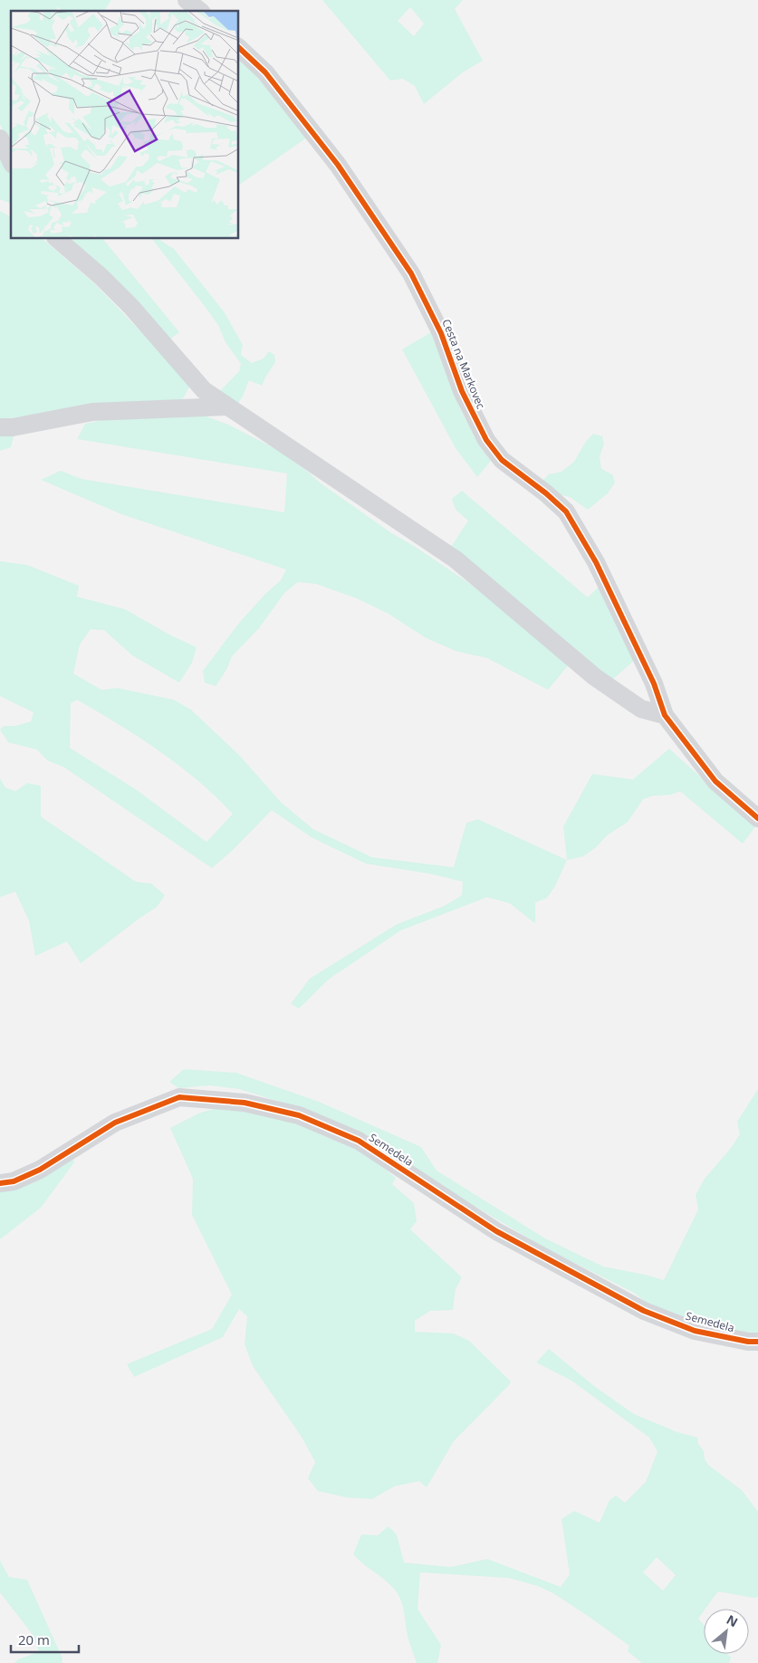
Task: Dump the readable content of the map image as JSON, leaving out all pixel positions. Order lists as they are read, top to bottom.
{
  "streets": {
    "street": ["Cesta na Markovec", "Semedela"]
  },
  "scale_bar": "20 m",
  "north": "top right"
}
